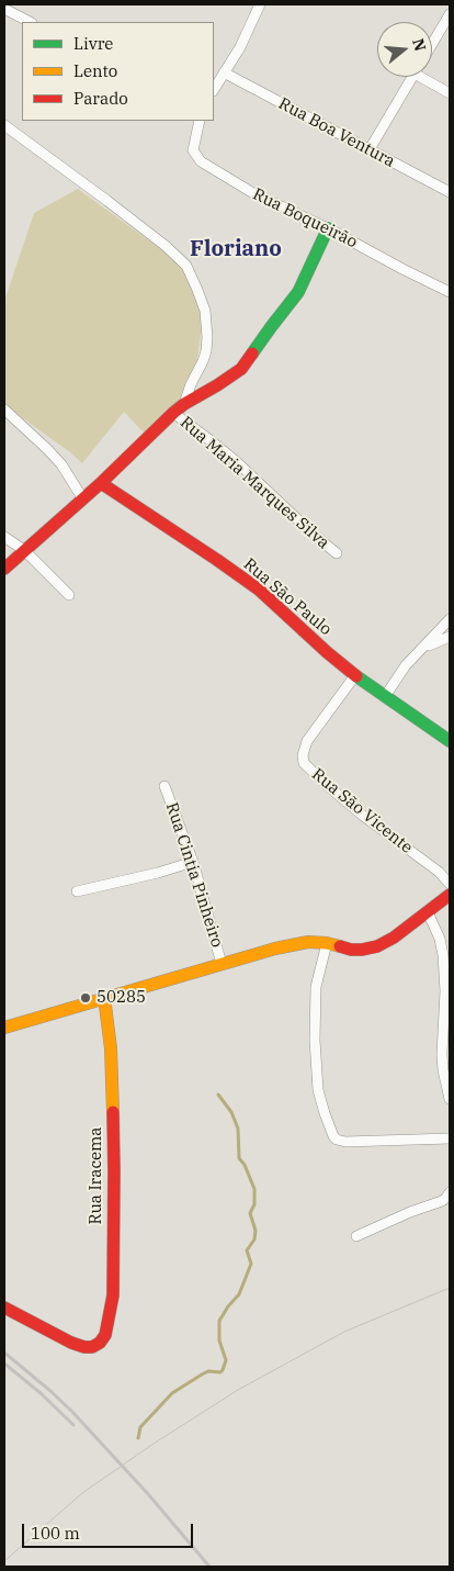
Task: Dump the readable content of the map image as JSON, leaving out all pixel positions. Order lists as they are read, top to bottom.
{
  "streets": {
    "street": [
      "Rua Boa Ventura",
      "Rua Boqueirão",
      "Rua Maria Marques Silva",
      "Rua São Paulo",
      "Rua São Vicente",
      "Rua Cintia Pinheiro",
      "Rua Iracema"
    ]
  },
  "crossings": [
    ["Rua São Paulo", "Rua São Vicente"]
  ],
  "districts": ["Floriano"],
  "places": ["50285"],
  "legend": ["Livre", "Lento", "Parado"],
  "scale_bar": "100 m",
  "north": "right"
}
